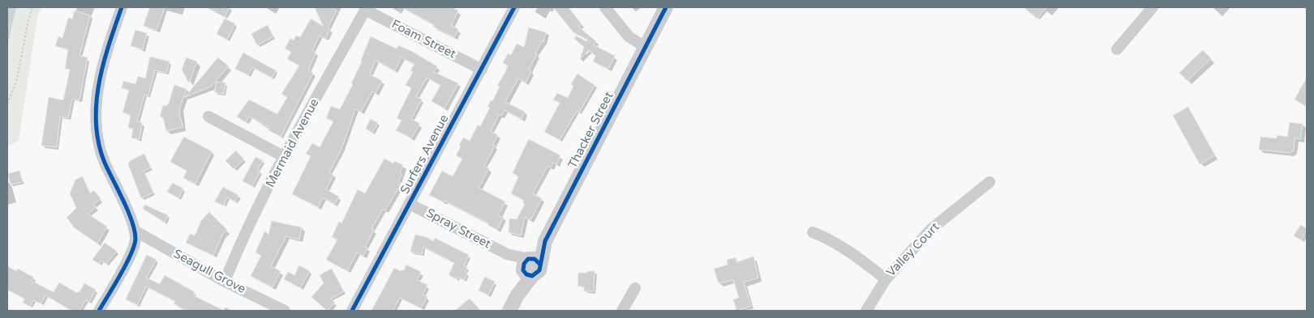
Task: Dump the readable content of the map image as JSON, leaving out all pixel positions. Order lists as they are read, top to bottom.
{
  "streets": {
    "street": [
      "Foam Street",
      "Thacker Street",
      "Mermaid Avenue",
      "Surfers Avenue",
      "Spray Street",
      "Valley Court",
      "Seagull Grove"
    ]
  },
  "crossings": [
    ["Foam Street", "Mermaid Avenue"],
    ["Foam Street", "Surfers Avenue"],
    ["Thacker Street", "Spray Street"],
    ["Mermaid Avenue", "Seagull Grove"],
    ["Surfers Avenue", "Spray Street"]
  ]
}
